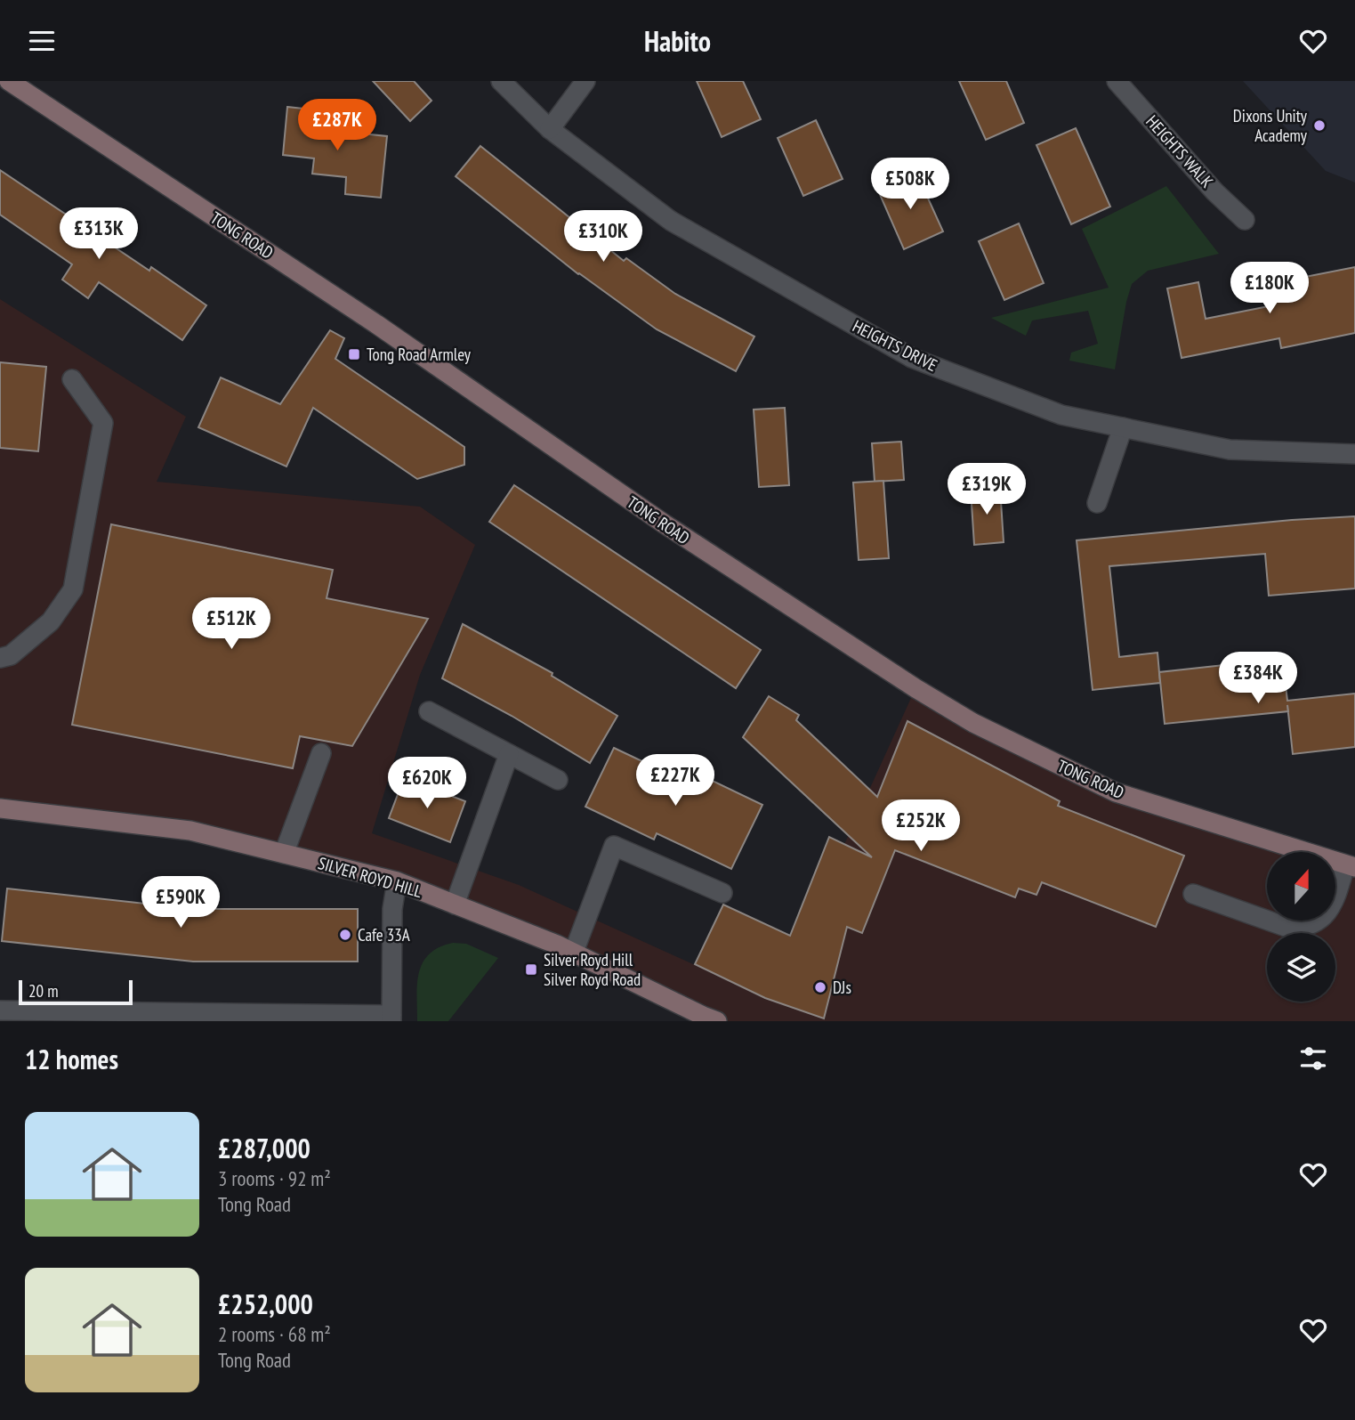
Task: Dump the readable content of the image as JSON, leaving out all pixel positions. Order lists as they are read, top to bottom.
{
  "streets": {
    "main road": ["TONG ROAD", "SILVER ROYD HILL"],
    "street": ["HEIGHTS WALK", "HEIGHTS DRIVE"]
  },
  "places": {
    "other": ["Dixons Unity Academy", "Cafe 33A", "DJs"],
    "transit": ["Tong Road Armley", "Silver Royd Hill Silver Royd Road"]
  },
  "scale_bar": "20 m",
  "north": "top",
  "page": {
    "header": "Habito",
    "price": [
      "£287K",
      "£508K",
      "£313K",
      "£310K",
      "£180K",
      "£319K",
      "£512K",
      "£384K",
      "£227K",
      "£620K",
      "£252K",
      "£590K"
    ],
    "scale": "20 m",
    "heading": "12 homes",
    "list": [
      {
        "name": "£287,000",
        "note": "3 rooms · 92 m² · Tong Road"
      },
      {
        "name": "£252,000",
        "note": "2 rooms · 68 m² · Tong Road"
      }
    ]
  }
}
